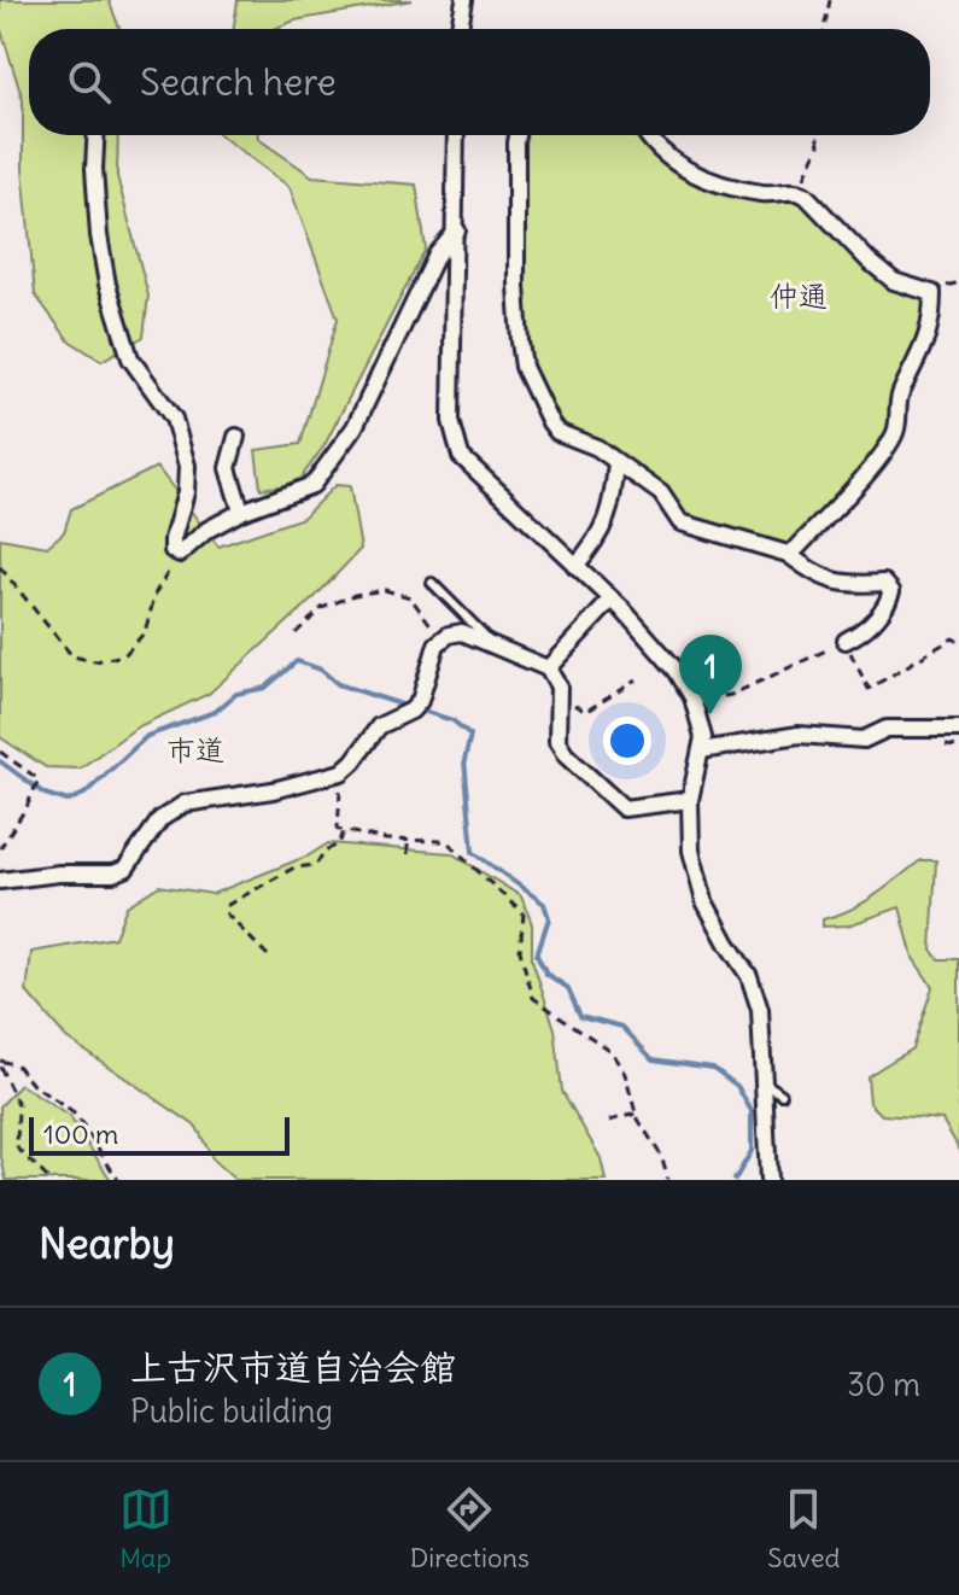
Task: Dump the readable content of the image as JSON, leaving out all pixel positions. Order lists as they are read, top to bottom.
{
  "districts": ["仲通", "市道"],
  "scale_bar": "100 m",
  "page": {
    "search": "Search here",
    "pins": "1",
    "scale": "100 m",
    "heading": "Nearby",
    "list": [
      {
        "mark": "1",
        "name": "上古沢市道自治会館",
        "note": "Public building",
        "value": "30 m"
      }
    ],
    "nav": ["Map", "Directions", "Saved"]
  }
}
